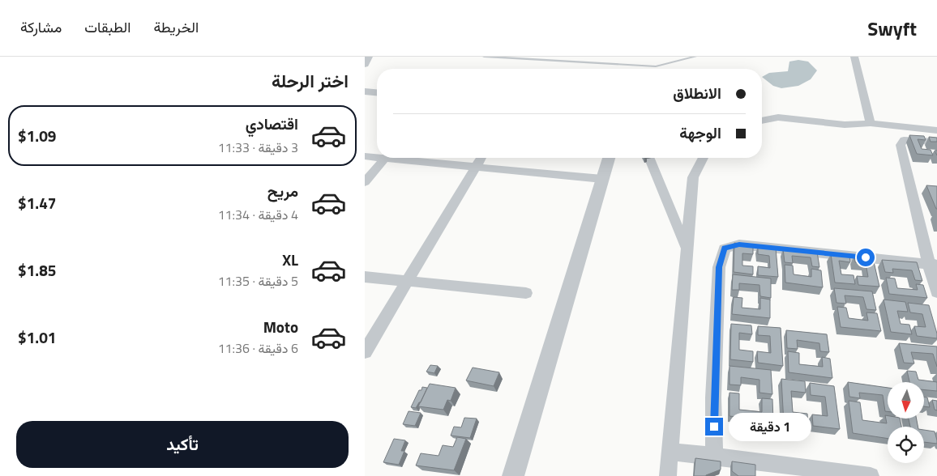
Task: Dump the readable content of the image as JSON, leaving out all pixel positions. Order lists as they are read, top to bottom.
{
  "north": "bottom",
  "page": {
    "header": "Swyft",
    "nav": ["الخريطة", "الطبقات", "مشاركة"],
    "heading": "اختر الرحلة",
    "banner": ["الانطلاق", "الوجهة"],
    "list": [
      {
        "name": "اقتصادي",
        "note": "3 دقيقة · 11:33",
        "value": "$1.09"
      },
      {
        "name": "مريح",
        "note": "4 دقيقة · 11:34",
        "value": "$1.47"
      },
      {
        "name": "XL",
        "note": "5 دقيقة · 11:35",
        "value": "$1.85"
      },
      {
        "name": "Moto",
        "note": "6 دقيقة · 11:36",
        "value": "$1.01"
      }
    ],
    "bubble": "1 دقيقة",
    "buttons": "تأكيد"
  }
}
